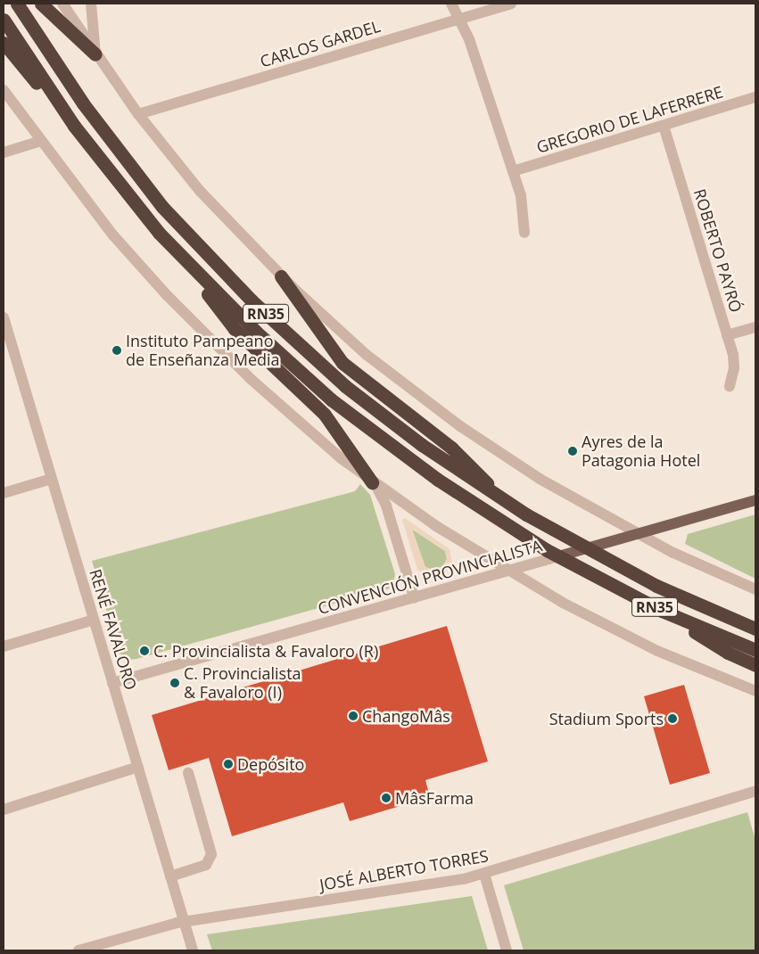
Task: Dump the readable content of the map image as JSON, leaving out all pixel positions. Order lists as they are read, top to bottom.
{
  "streets": {
    "highway": ["RN35"],
    "main road": ["CONVENCIÓN PROVINCIALISTA"],
    "street": [
      "CARLOS GARDEL",
      "GREGORIO DE LAFERRERE",
      "ROBERTO PAYRÓ",
      "RENÉ FAVALORO",
      "JOSÉ ALBERTO TORRES"
    ]
  },
  "crossings": [
    ["GREGORIO DE LAFERRERE", "ROBERTO PAYRÓ"],
    ["RN35", "CONVENCIÓN PROVINCIALISTA"],
    ["CONVENCIÓN PROVINCIALISTA", "RENÉ FAVALORO"],
    ["RENÉ FAVALORO", "JOSÉ ALBERTO TORRES"]
  ],
  "places": [
    "Instituto Pampeano de Enseñanza Media",
    "Ayres de la Patagonia Hotel",
    "C. Provincialista & Favaloro (R)",
    "C. Provincialista & Favaloro (I)",
    "ChangoMâs",
    "Stadium Sports",
    "Depósito",
    "MâsFarma"
  ]
}
